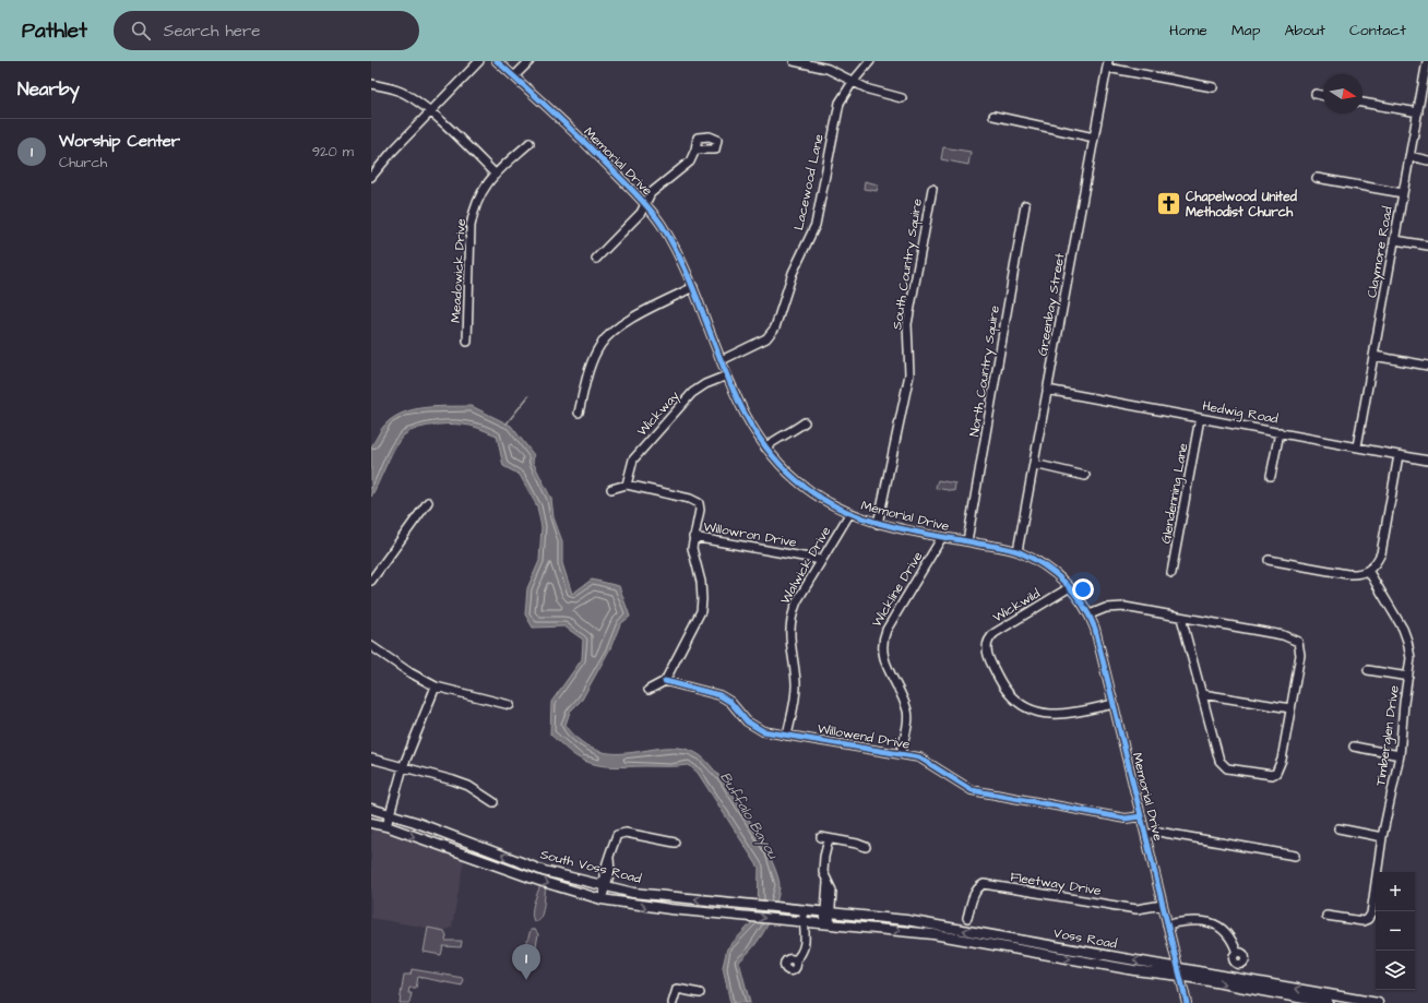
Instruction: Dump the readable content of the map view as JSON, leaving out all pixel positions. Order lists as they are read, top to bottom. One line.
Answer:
{"streets":{"main road":["South Voss Road","Voss Road"],"street":["Memorial Drive","Lacewood Lane","Claymore Road","South Country Squire","Meadowick Drive","Greenbay Street","North Country Squire","Hedwig Road","Wickway","Glendenning Lane","Willowron Drive","Walwick Drive","Wickline Drive","Wickwild","Timberglen Drive","Willowend Drive","Fleetway Drive"]},"crossings":[["Memorial Drive","Lacewood Lane"],["Memorial Drive","South Country Squire"],["Memorial Drive","Greenbay Street"],["Memorial Drive","North Country Squire"],["Memorial Drive","Wickway"],["Memorial Drive","Walwick Drive"],["Memorial Drive","Wickline Drive"],["Memorial Drive","Wickwild"],["Memorial Drive","Willowend Drive"],["Memorial Drive","Fleetway Drive"],["Memorial Drive","Voss Road"],["Claymore Road","Hedwig Road"],["Greenbay Street","Hedwig Road"],["Hedwig Road","Glendenning Lane"],["Wickway","Willowron Drive"],["Willowron Drive","Walwick Drive"],["Walwick Drive","Willowend Drive"],["Wickline Drive","Willowend Drive"],["South Voss Road","Voss Road"]],"water":["Buffalo Bayou"],"places":{"church":["Chapelwood United Methodist Church"]},"north":"right","page":{"header":"Pathlet","search":"Search here","nav":["Home","Map","About","Contact"],"heading":"Nearby","list":[{"mark":"1","name":"Worship Center","note":"Church","value":"920 m"}],"map_buttons":["+","−"],"pins":"1"}}
